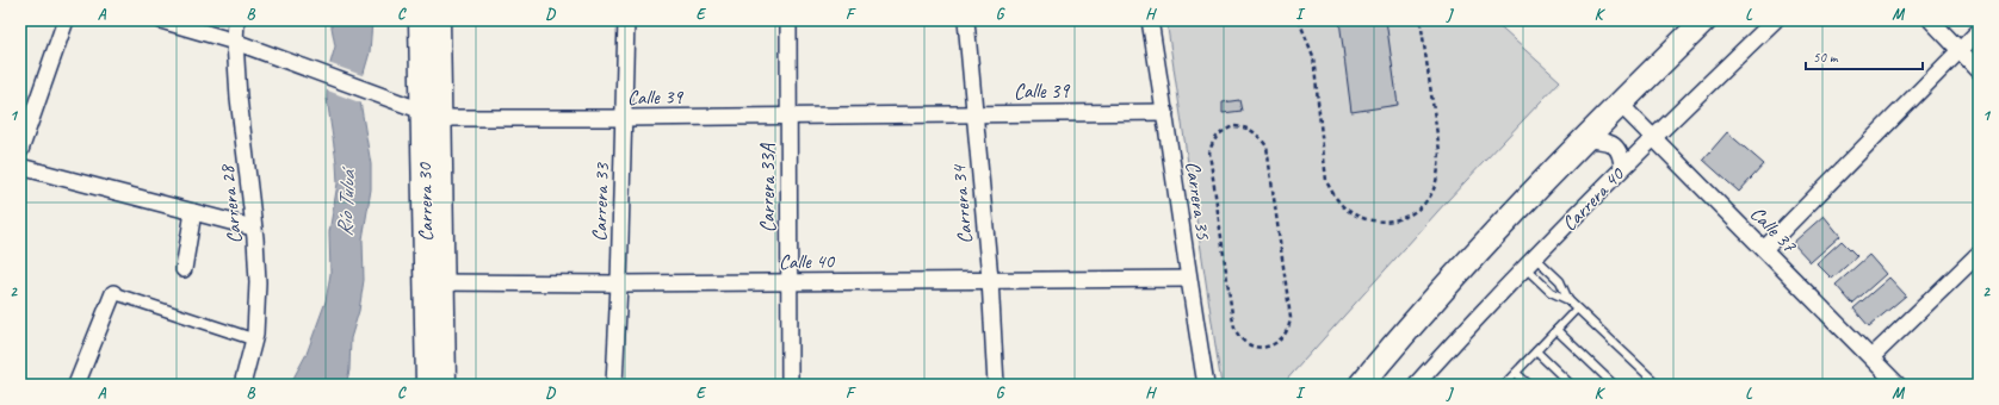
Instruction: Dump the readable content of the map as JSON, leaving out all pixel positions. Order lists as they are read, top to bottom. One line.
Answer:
{"streets":{"main road":["Carrera 30"],"street":["Calle 39","Carrera 33A","Carrera 40","Carrera 35","Carrera 33","Carrera 28","Carrera 34","Calle 37","Calle 40"]},"crossings":[["Calle 39","Carrera 33A"],["Calle 39","Carrera 35"],["Calle 39","Carrera 30"],["Calle 39","Carrera 33"],["Calle 39","Carrera 28"],["Calle 39","Carrera 34"],["Carrera 33A","Calle 40"],["Carrera 40","Calle 37"],["Carrera 35","Calle 40"],["Carrera 30","Calle 40"],["Carrera 33","Calle 40"],["Carrera 34","Calle 40"]],"water":["Río Tuluá"],"scale_bar":"50 m","grid":{"columns":["A","B","C","D","E","F","G","H","I","J","K","L","M"],"rows":["1","2"]}}
